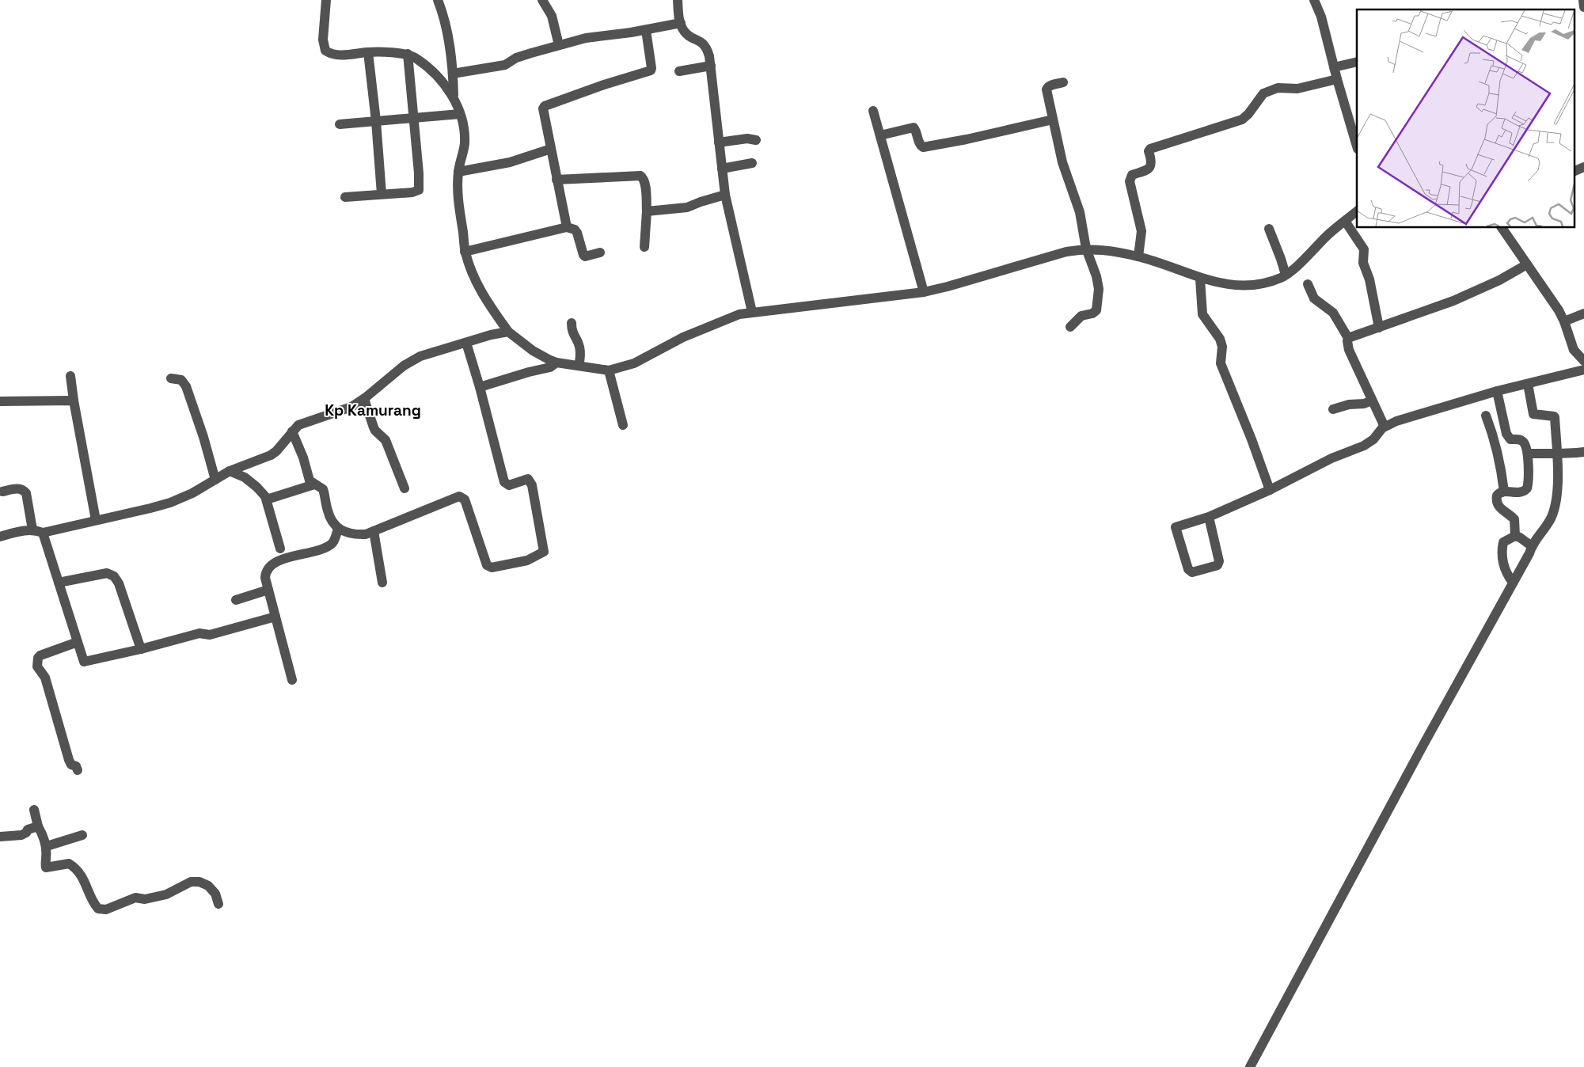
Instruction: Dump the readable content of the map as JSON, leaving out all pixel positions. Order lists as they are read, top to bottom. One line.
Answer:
{"districts":["Kp Kamurang"]}
